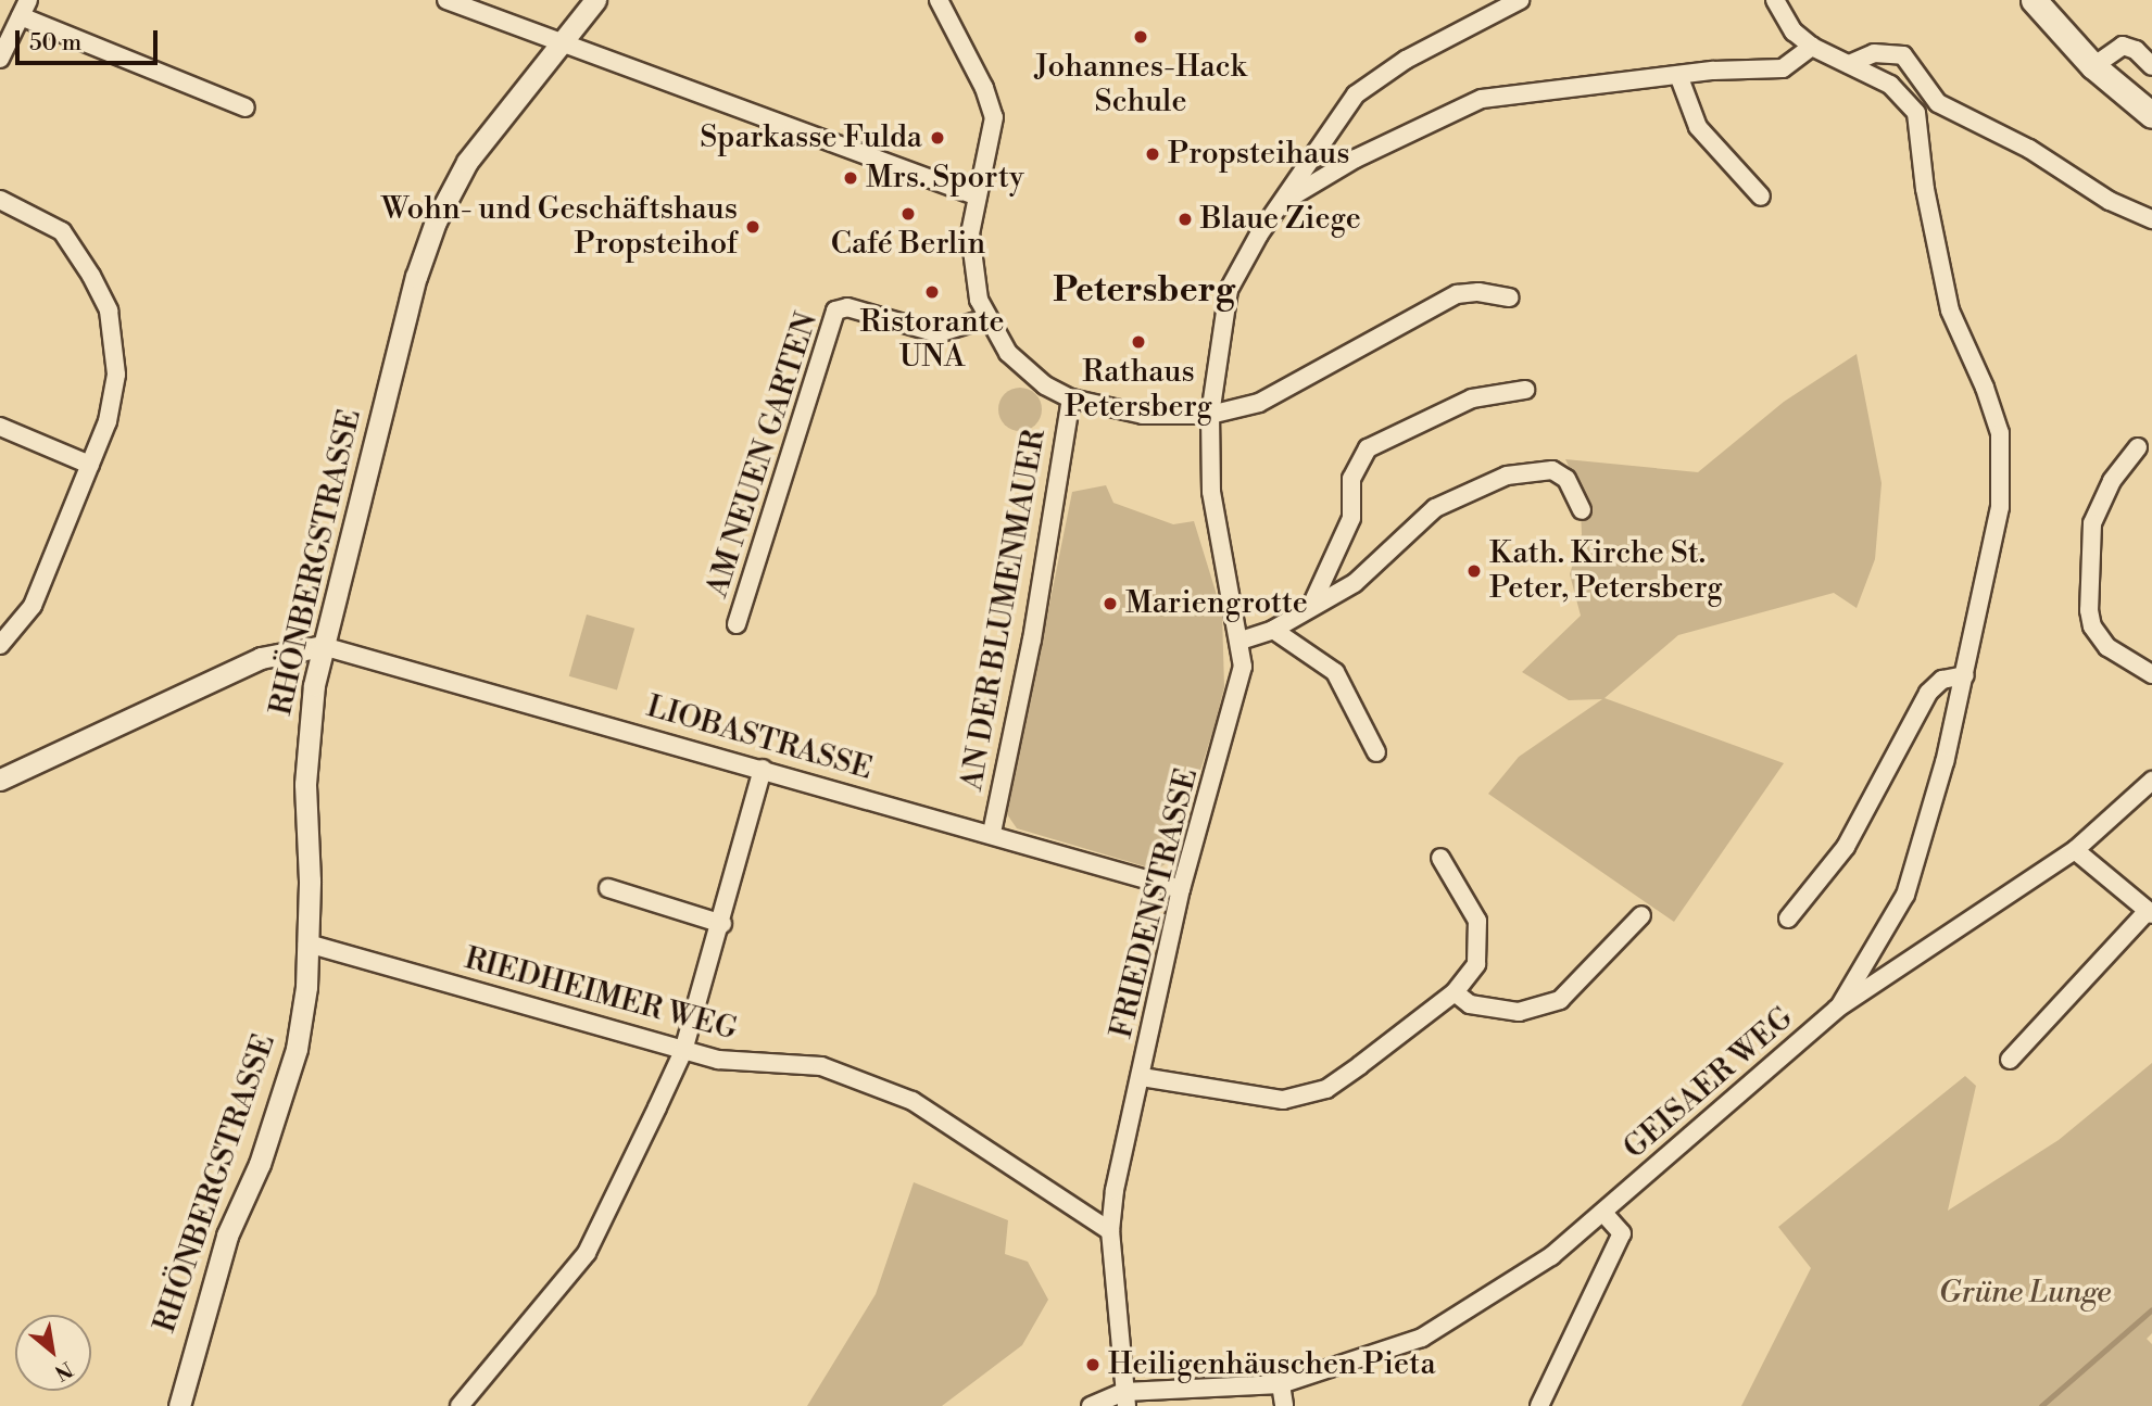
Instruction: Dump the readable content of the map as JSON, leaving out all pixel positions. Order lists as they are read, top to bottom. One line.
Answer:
{"streets":{"street":["AM NEUEN GARTEN","RHÖNBERGSTRASSE","AN DER BLUMENMAUER","LIOBASTRASSE","FRIEDENSTRASSE","RIEDHEIMER WEG","GEISAER WEG"]},"crossings":[["RHÖNBERGSTRASSE","LIOBASTRASSE"],["RHÖNBERGSTRASSE","RIEDHEIMER WEG"],["AN DER BLUMENMAUER","LIOBASTRASSE"],["LIOBASTRASSE","FRIEDENSTRASSE"],["FRIEDENSTRASSE","RIEDHEIMER WEG"],["FRIEDENSTRASSE","GEISAER WEG"]],"districts":["Petersberg"],"parks":["Grüne Lunge"],"places":["Johannes-Hack Schule","Sparkasse Fulda","Propsteihaus","Mrs. Sporty","Café Berlin","Blaue Ziege","Wohn- und Geschäftshaus Propsteihof","Ristorante UNA","Rathaus Petersberg","Kath. Kirche St. Peter, Petersberg","Mariengrotte","Heiligenhäuschen Pieta"],"scale_bar":"50 m","north":"bottom right"}
